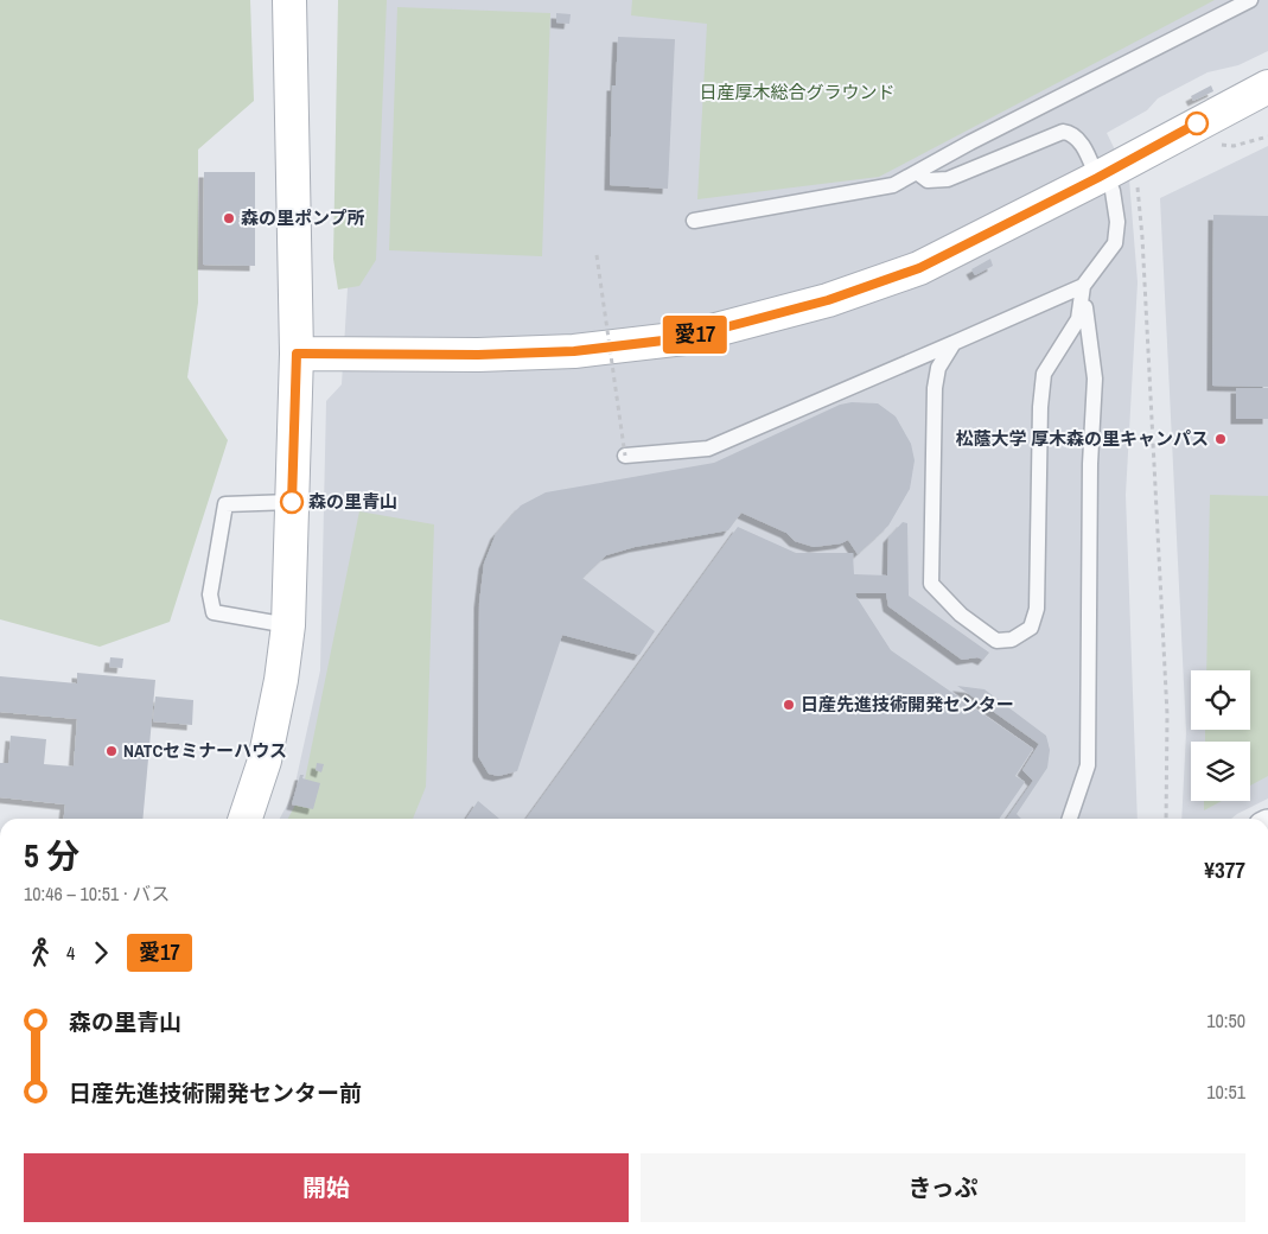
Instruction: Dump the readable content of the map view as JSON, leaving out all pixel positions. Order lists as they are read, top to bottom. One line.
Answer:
{"parks":["日産厚木総合グラウンド"],"places":["森の里ポンプ所","松蔭大学 厚木森の里キャンパス","森の里青山","日産先進技術開発センター","NATCセミナーハウス"],"lines":["bus line 愛17"],"page":{"on_map":"愛17","heading":["5 分","10:46 – 10:51 · バス","¥377"],"legs":["4","愛17"],"list":[{"name":"森の里青山","value":"10:50"},{"name":"日産先進技術開発センター前","value":"10:51"}],"buttons":["開始","きっぷ"]}}
